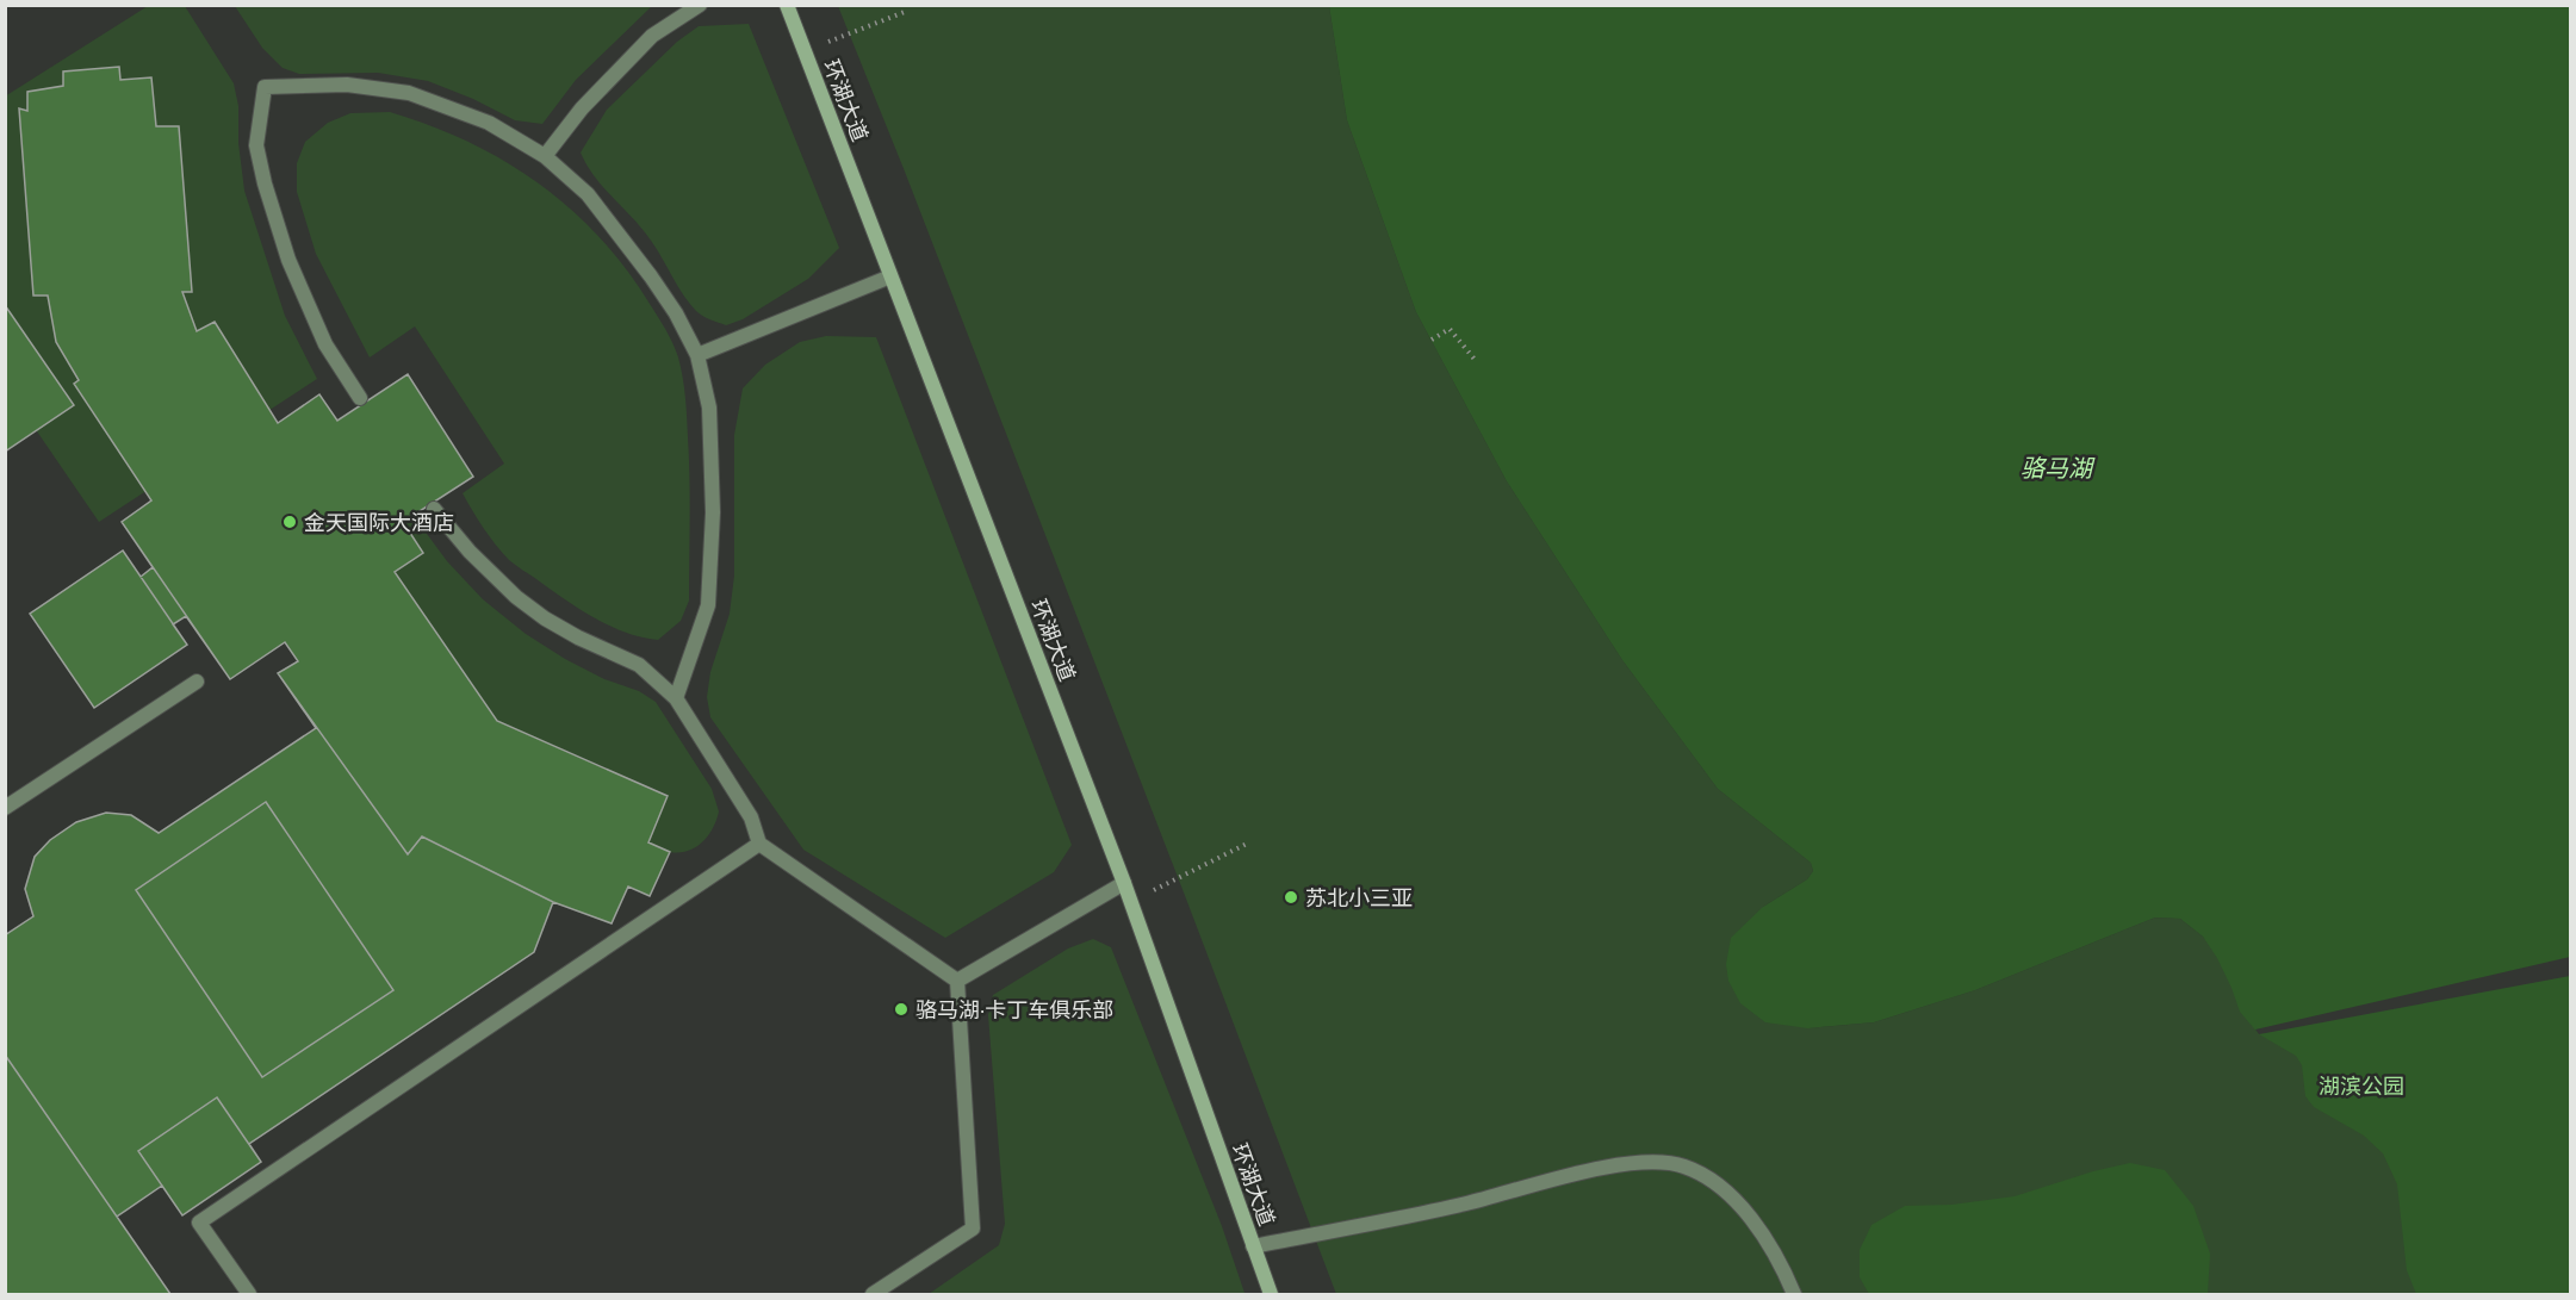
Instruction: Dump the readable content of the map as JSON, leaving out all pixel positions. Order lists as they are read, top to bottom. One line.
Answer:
{"streets":{"street":["环湖大道"]},"water":["骆马湖"],"parks":["湖滨公园"],"places":["金天国际大酒店","苏北小三亚","骆马湖·卡丁车俱乐部"]}
